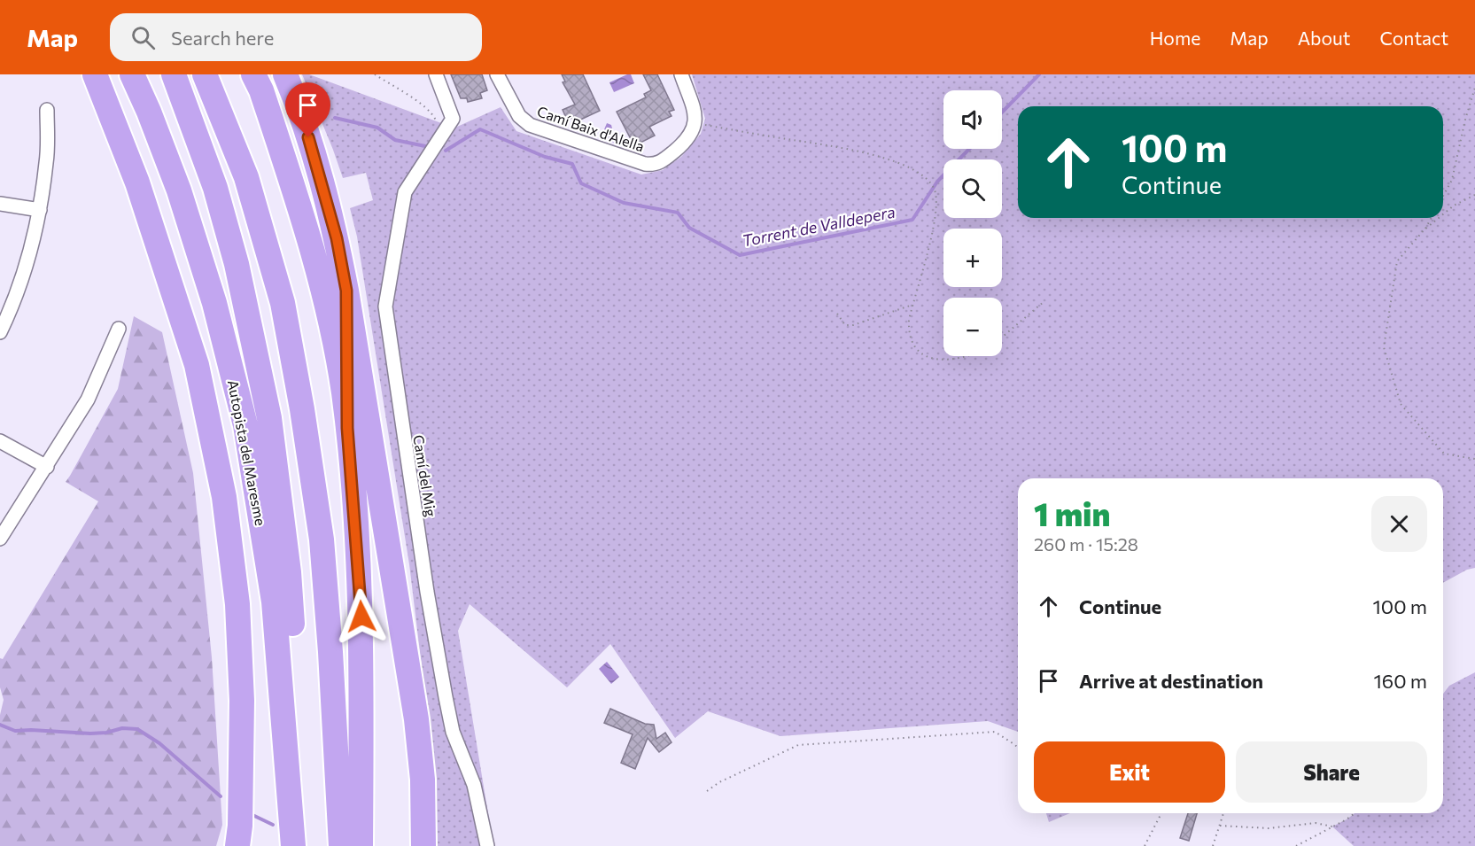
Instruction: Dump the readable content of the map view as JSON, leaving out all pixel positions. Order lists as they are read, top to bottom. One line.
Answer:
{"streets":{"highway":["Autopista del Maresme"],"street":["Camí Baix d'Alella","Camí del Mig"]},"water":["Torrent de Valldepera"],"page":{"header":"Map","search":"Search here","nav":["Home","Map","About","Contact"],"map_buttons":["+","−"],"turn":["100 m","Continue"],"heading":["1 min","260 m · 15:28"],"list":[{"name":"Continue","value":"100 m"},{"name":"Arrive at destination","value":"160 m"}],"buttons":["Exit","Share"]}}
